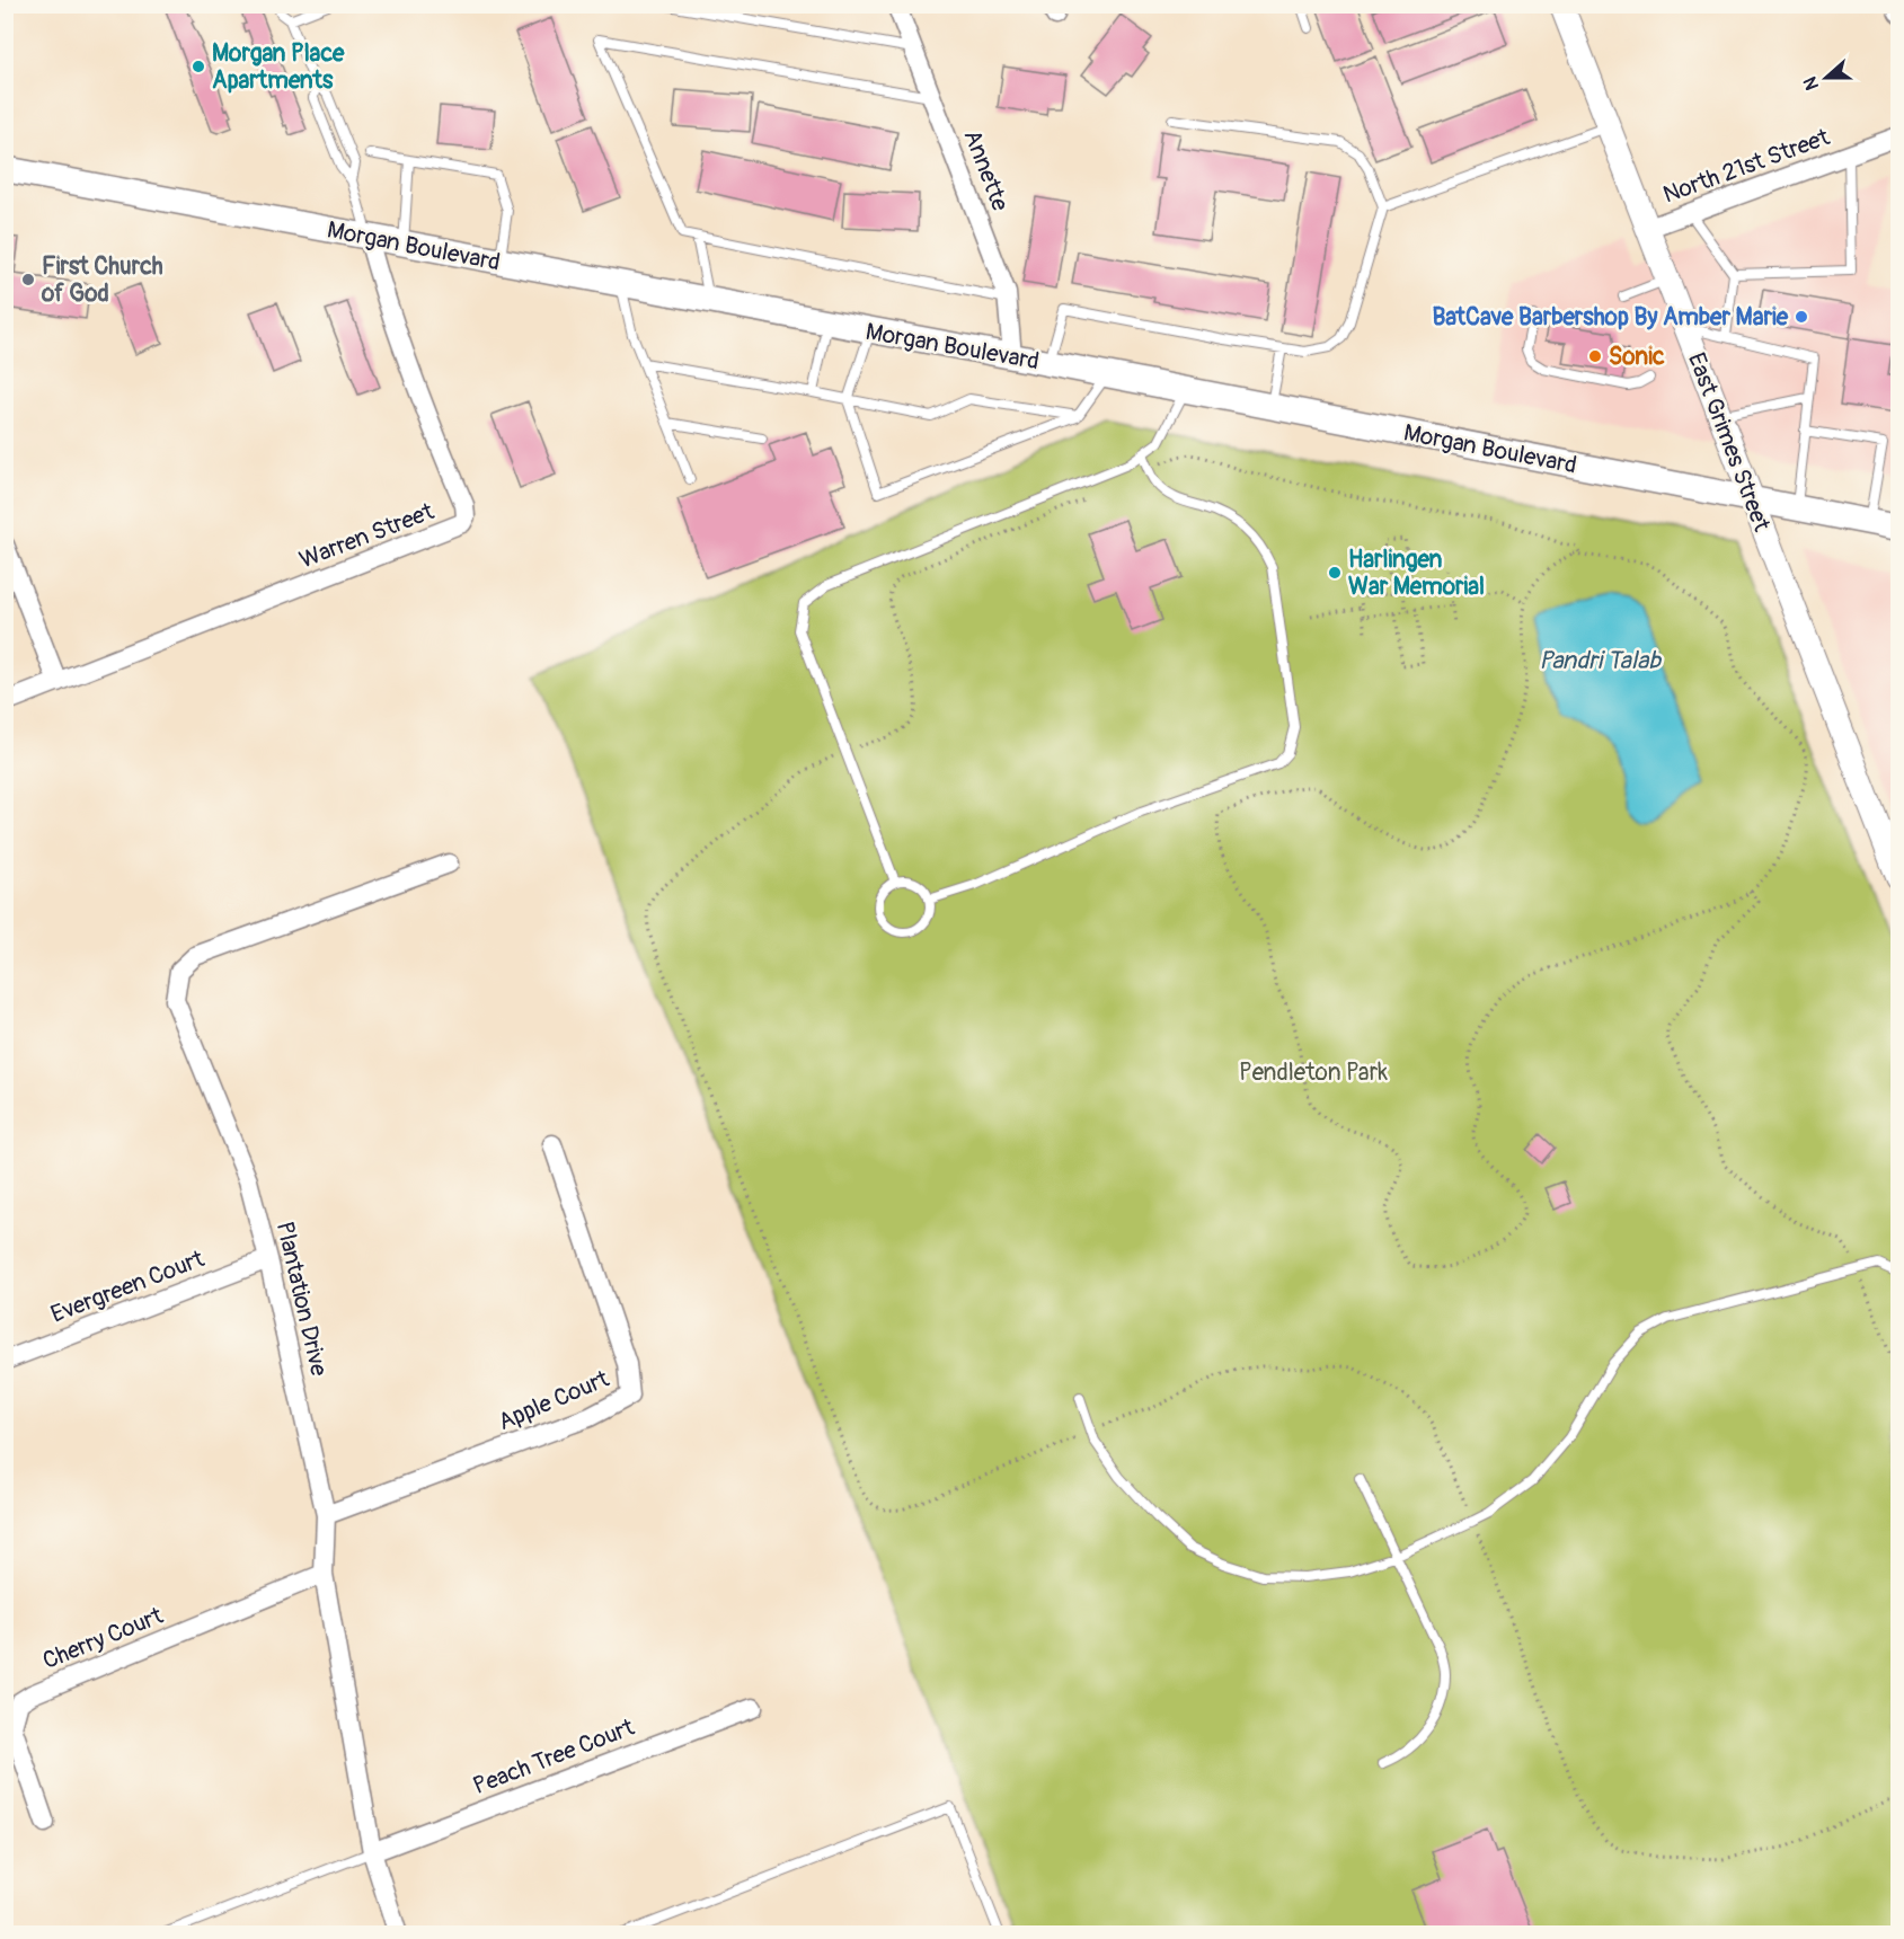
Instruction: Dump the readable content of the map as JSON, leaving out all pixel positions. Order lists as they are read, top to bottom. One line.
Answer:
{"streets":{"main road":["Morgan Boulevard"],"street":["North 21st Street","Annette","East Grimes Street","Warren Street","Evergreen Court","Plantation Drive","Apple Court","Cherry Court","Peach Tree Court"]},"crossings":[["North 21st Street","East Grimes Street"],["Annette","Morgan Boulevard"],["Morgan Boulevard","East Grimes Street"],["Morgan Boulevard","Warren Street"],["Evergreen Court","Plantation Drive"],["Plantation Drive","Apple Court"],["Plantation Drive","Cherry Court"],["Plantation Drive","Peach Tree Court"]],"water":["Pandri Talab"],"parks":["Pendleton Park"],"places":["Morgan Place Apartments","First Church of God","BatCave Barbershop By Amber Marie","Sonic","Harlingen War Memorial"],"north":"left"}
